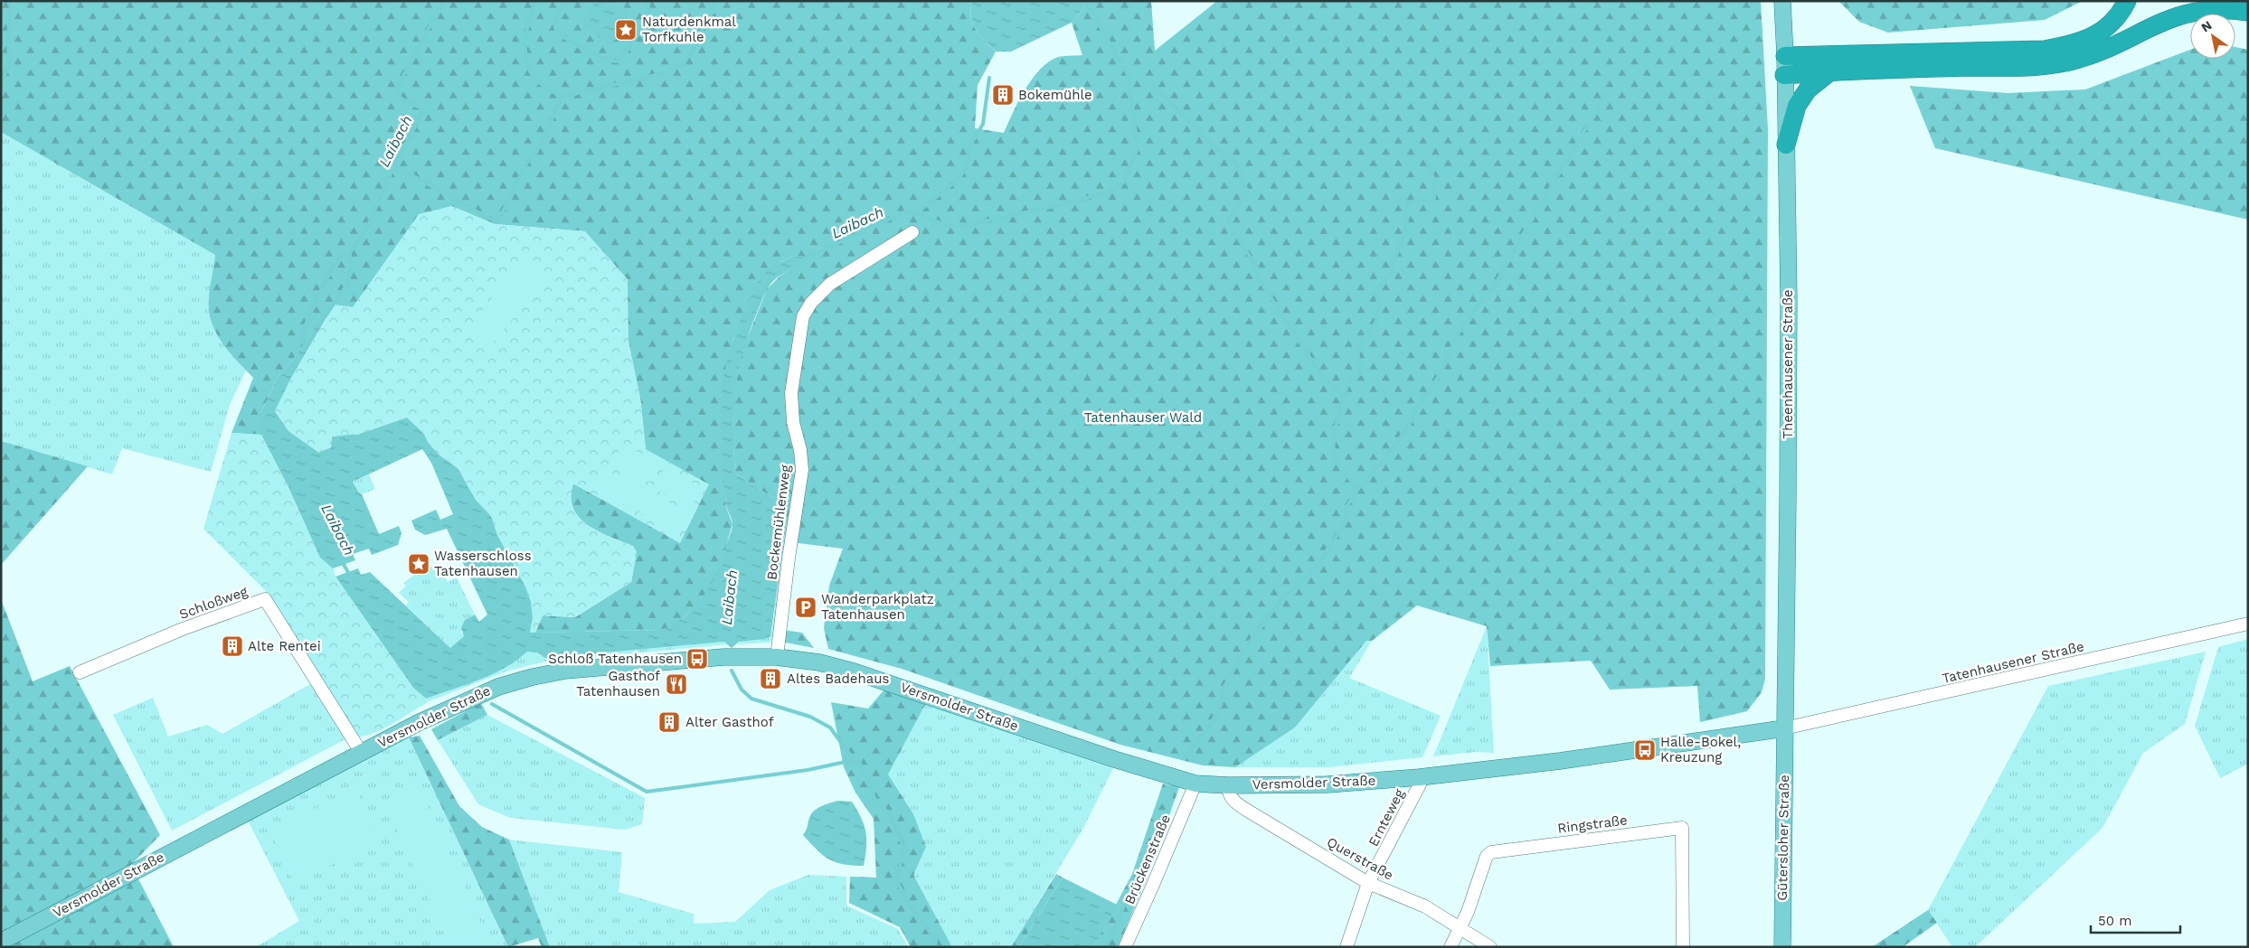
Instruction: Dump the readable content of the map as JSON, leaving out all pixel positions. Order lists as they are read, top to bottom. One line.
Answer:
{"streets":{"main road":["Theenhausener Straße","Versmolder Straße","Gütersloher Straße"],"street":["Bockemühlenweg","Schloßweg","Tatenhausener Straße","Ernteweg","Ringstraße","Querstraße","Brückenstraße"]},"crossings":[["Theenhausener Straße","Tatenhausener Straße"],["Theenhausener Straße","Versmolder Straße"],["Theenhausener Straße","Gütersloher Straße"],["Bockemühlenweg","Versmolder Straße"],["Schloßweg","Versmolder Straße"],["Tatenhausener Straße","Versmolder Straße"],["Tatenhausener Straße","Gütersloher Straße"],["Versmolder Straße","Ernteweg"],["Versmolder Straße","Gütersloher Straße"],["Versmolder Straße","Querstraße"],["Versmolder Straße","Brückenstraße"],["Ernteweg","Querstraße"],["Ringstraße","Querstraße"]],"water":["Laibach"],"parks":["Tatenhauser Wald"],"places":{"place":["Naturdenkmal Torfkuhle","Wasserschloss Tatenhausen"],"building":["Bokemühle","Alte Rentei","Altes Badehaus","Alter Gasthof"],"parking":["Wanderparkplatz Tatenhausen"],"bus stop":["Schloß Tatenhausen","Halle-Bokel, Kreuzung"],"restaurant":["Gasthof Tatenhausen"]},"scale_bar":"50 m","north":"top left"}
